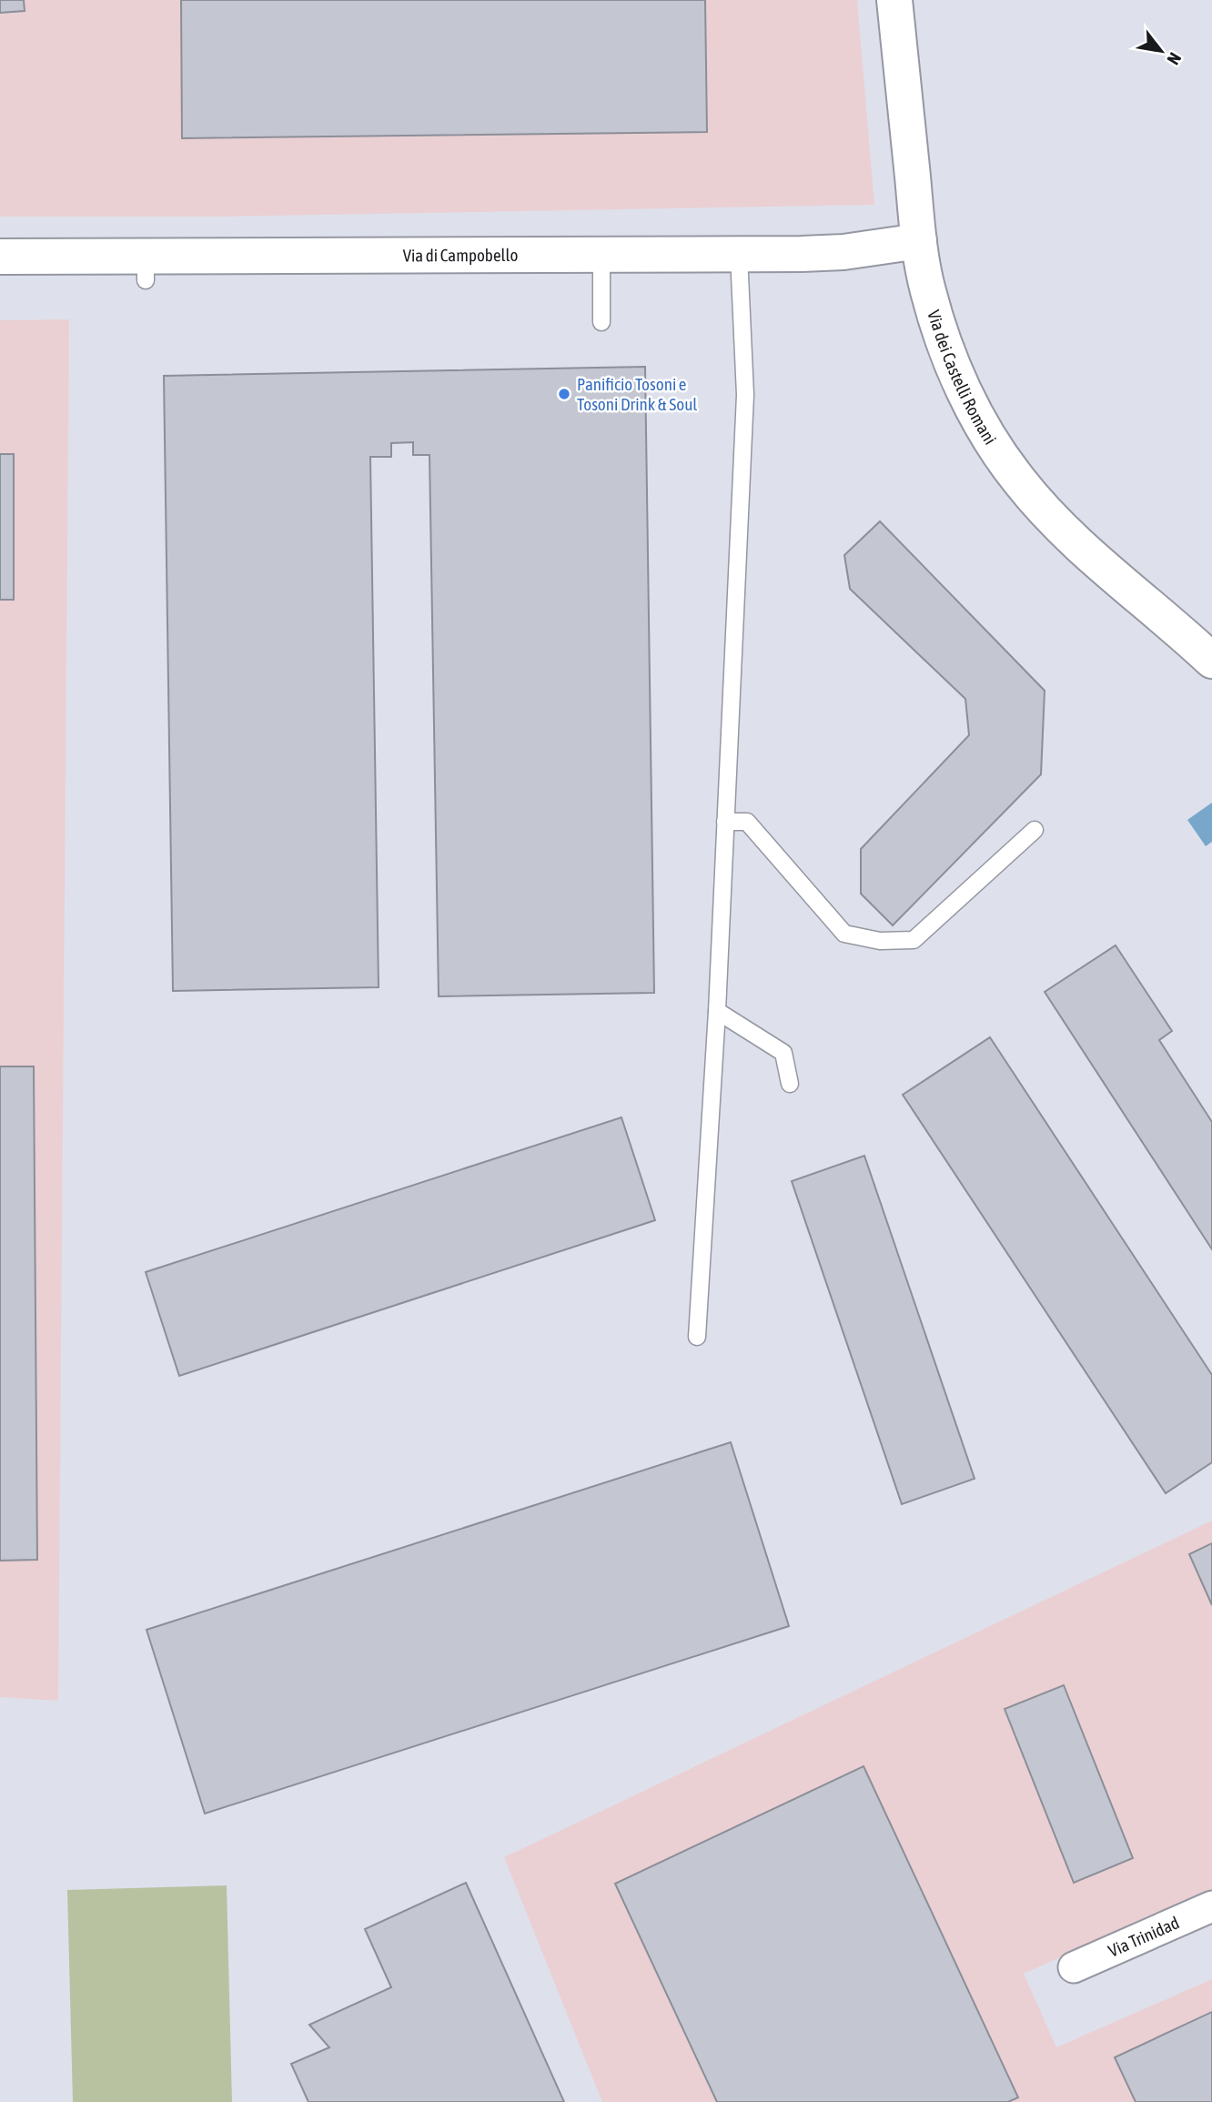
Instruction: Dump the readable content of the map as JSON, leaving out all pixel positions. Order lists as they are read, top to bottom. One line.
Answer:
{"streets":{"street":["Via di Campobello","Via dei Castelli Romani","Via Trinidad"]},"crossings":[["Via di Campobello","Via dei Castelli Romani"]],"places":["Panificio Tosoni e Tosoni Drink & Soul"],"north":"bottom right"}
